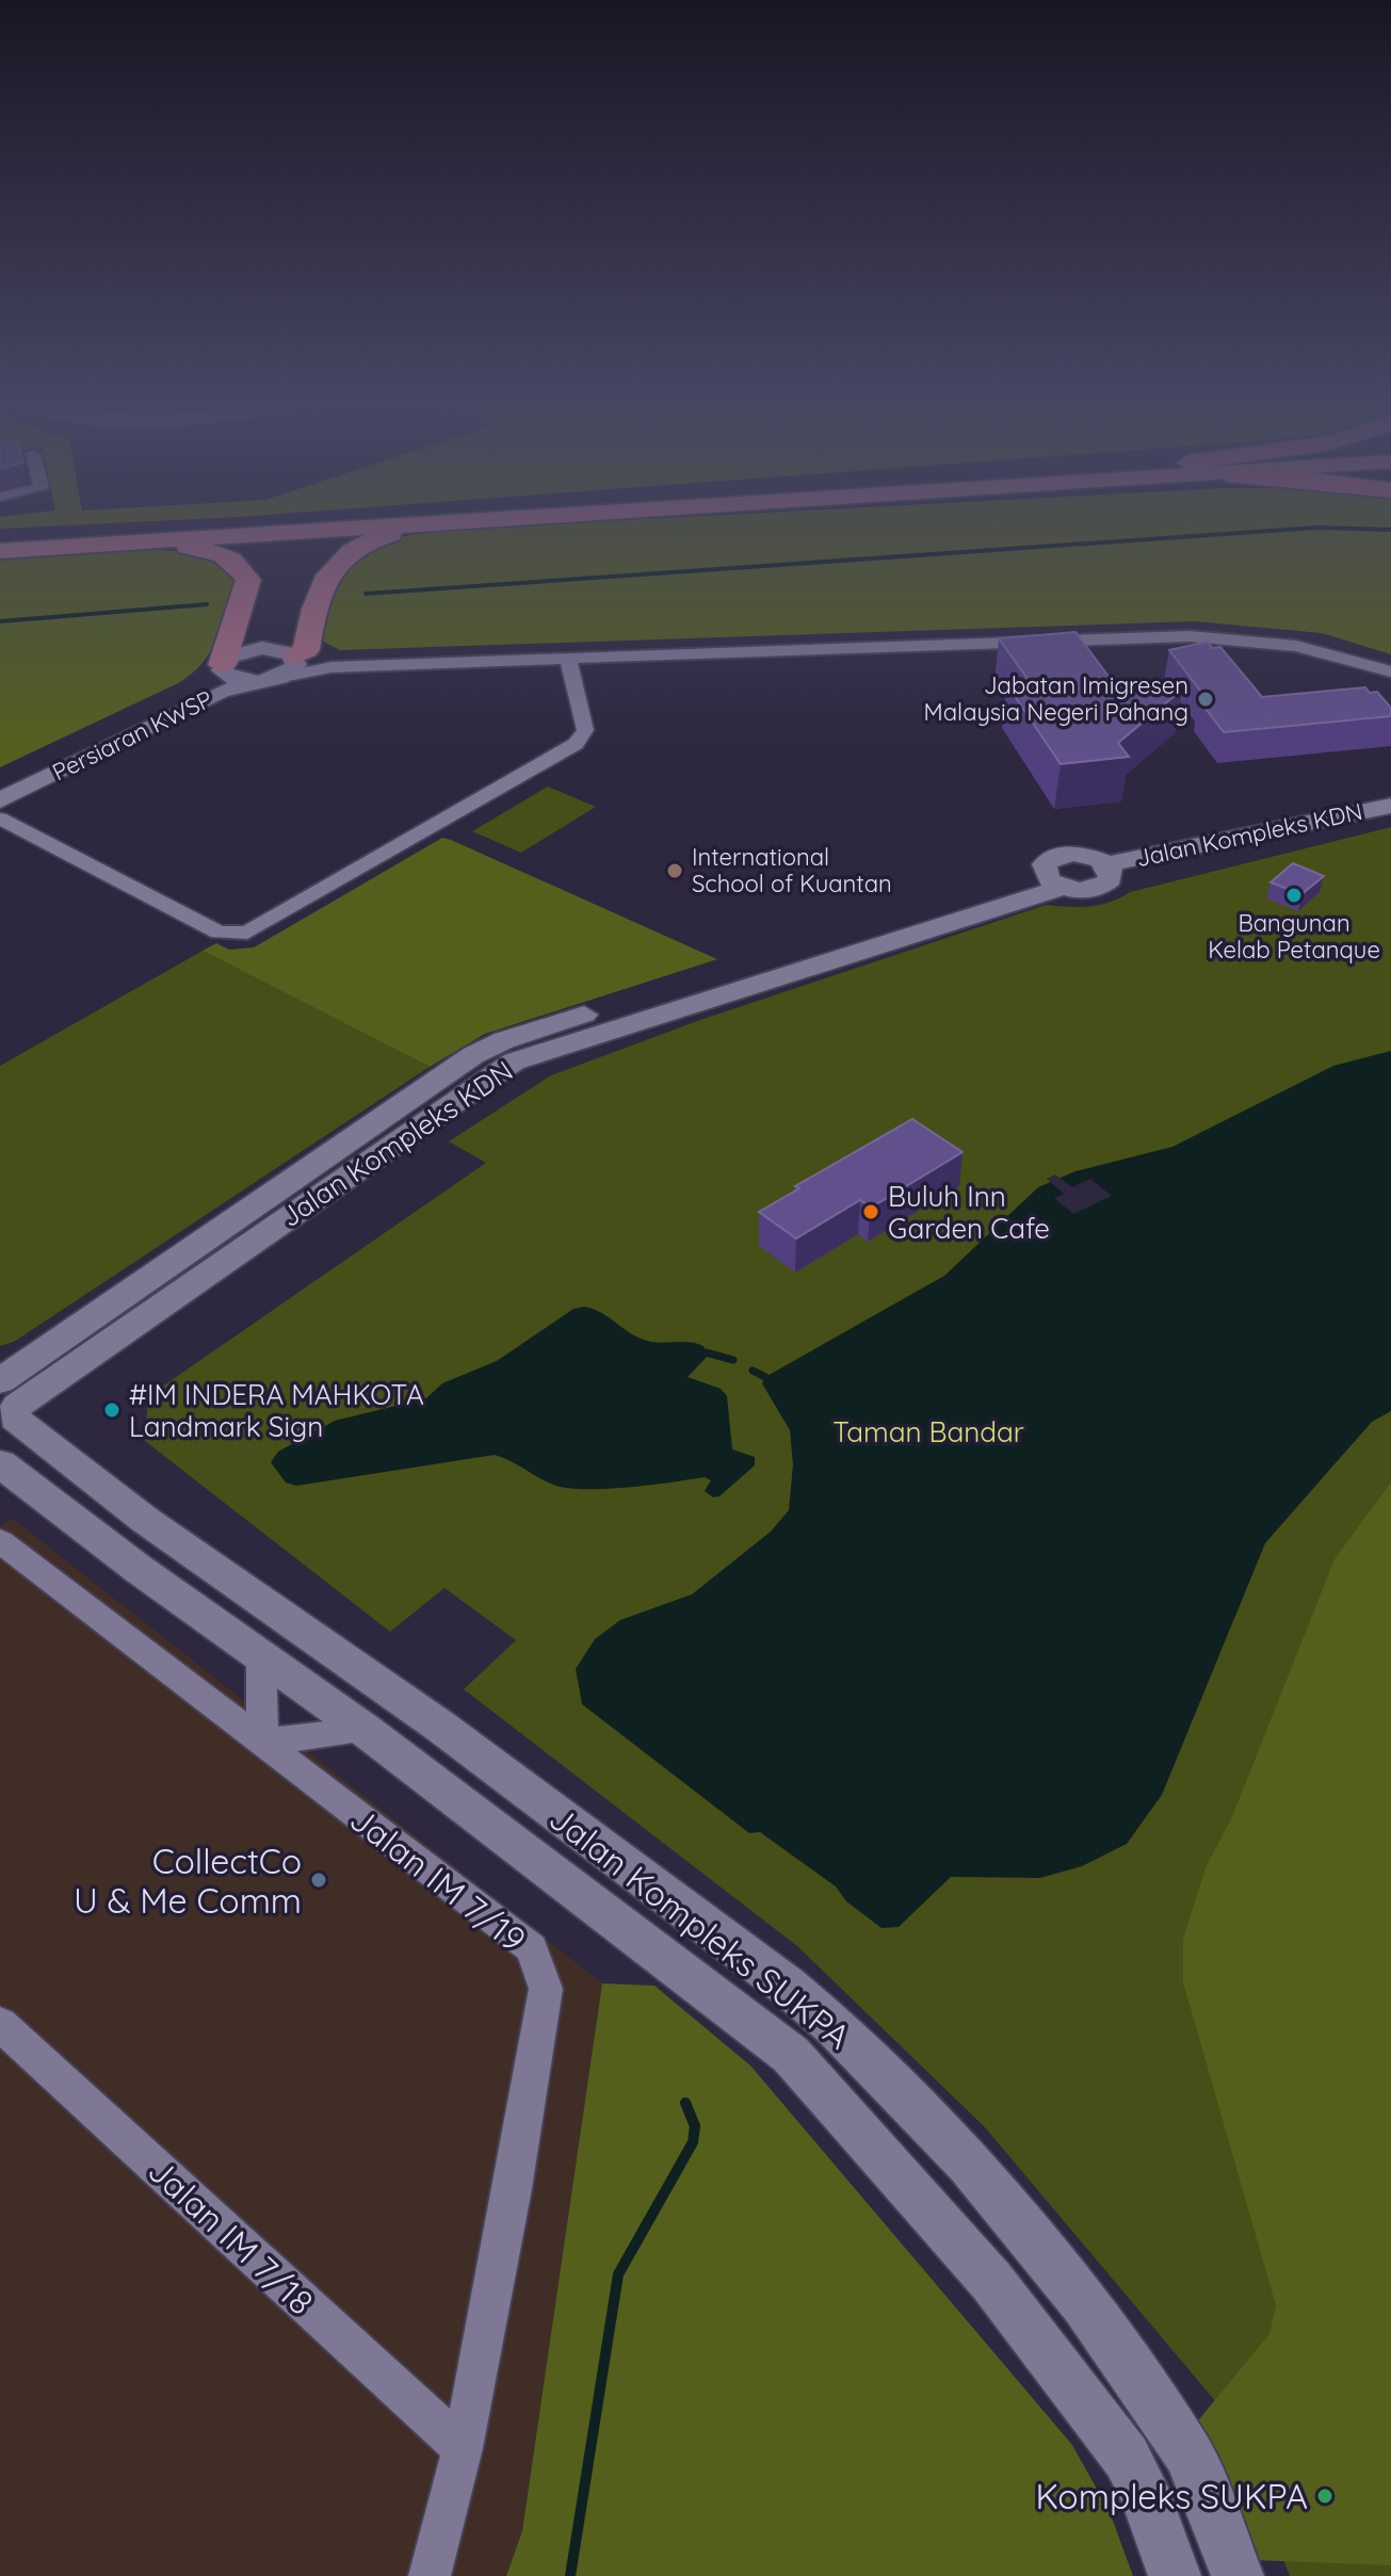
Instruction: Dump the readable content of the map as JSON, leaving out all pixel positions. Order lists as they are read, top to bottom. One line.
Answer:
{"streets":{"street":["Persiaran KWSP","Jalan Kompleks KDN","Jalan IM 7/19","Jalan Kompleks SUKPA","Jalan IM 7/18"]},"crossings":[["Jalan Kompleks KDN","Jalan Kompleks SUKPA"],["Jalan IM 7/19","Jalan IM 7/18"]],"parks":["Taman Bandar"],"places":["Jabatan Imigresen Malaysia Negeri Pahang","International School of Kuantan","Bangunan Kelab Petanque","Buluh Inn Garden Cafe","#IM INDERA MAHKOTA Landmark Sign","CollectCo U & Me Comm","Kompleks SUKPA"]}
